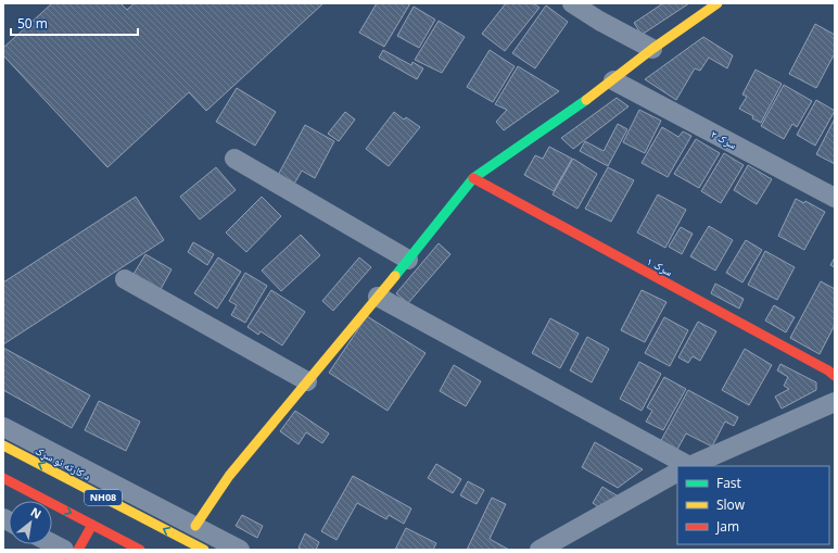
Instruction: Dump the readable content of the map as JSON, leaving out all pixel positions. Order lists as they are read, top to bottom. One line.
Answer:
{"streets":{"main road":["سرک ۱","د کارته نو سړک","NH08"],"street":["سرک ۲"]},"legend":["Fast","Slow","Jam"],"scale_bar":"50 m","north":"top right"}
